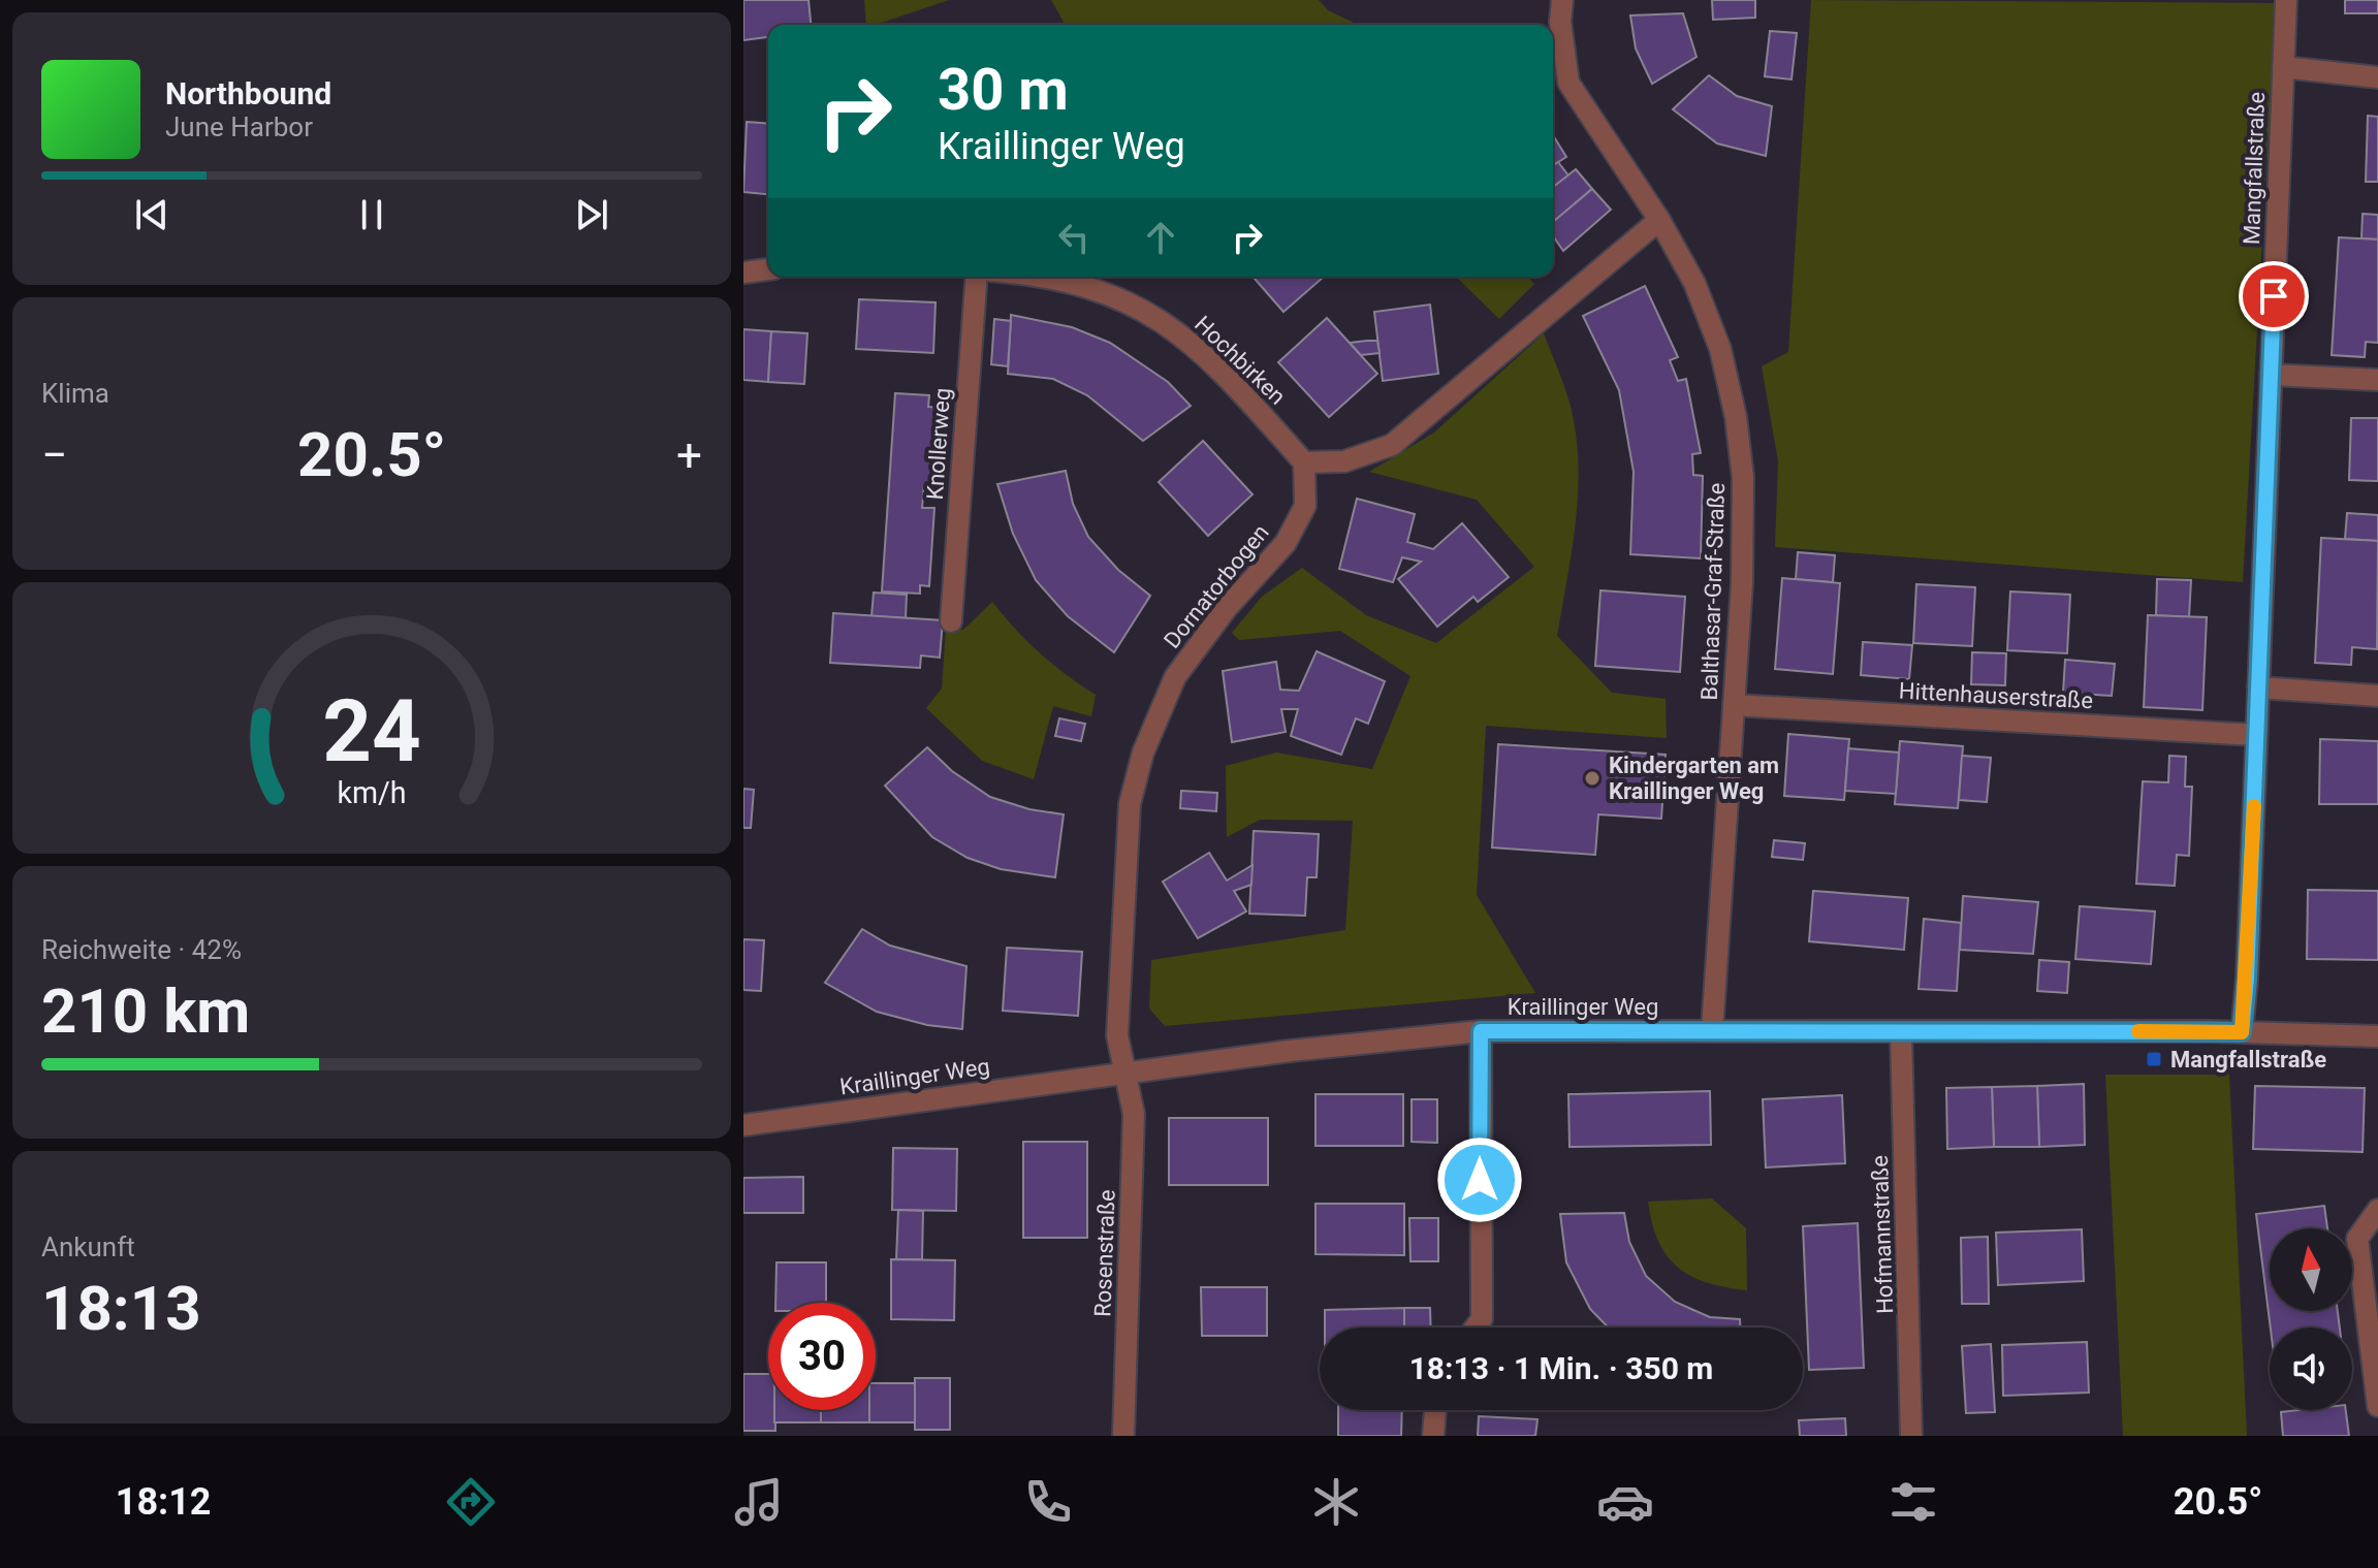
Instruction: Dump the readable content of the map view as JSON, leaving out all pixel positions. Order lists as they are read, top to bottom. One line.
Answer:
{"streets":{"street":["Mangfallstraße","Hochbirken","Knollerweg","Dornatorbogen","Balthasar-Graf-Straße","Hittenhauserstraße","Kraillinger Weg","Hofmannstraße","Rosenstraße"]},"crossings":[["Mangfallstraße","Hittenhauserstraße"],["Mangfallstraße","Kraillinger Weg"],["Hochbirken","Dornatorbogen"],["Dornatorbogen","Kraillinger Weg"],["Dornatorbogen","Rosenstraße"],["Balthasar-Graf-Straße","Hittenhauserstraße"],["Balthasar-Graf-Straße","Kraillinger Weg"],["Kraillinger Weg","Hofmannstraße"],["Kraillinger Weg","Rosenstraße"]],"places":{"other":["Kindergarten am Kraillinger Weg"],"transit":["Mangfallstraße"]},"north":"top","page":{"turn":["30 m","Kraillinger Weg"],"song":["Northbound","June Harbor"],"tile":["Klima",["Reichweite · 42%","210 km"],["Ankunft","18:13"]],"heat":["−","20.5°","+"],"limit":"30","trip":"18:13 · 1 Min. · 350 m","tabs":["18:12","20.5°"],"gauge":["24","km/h"]}}
